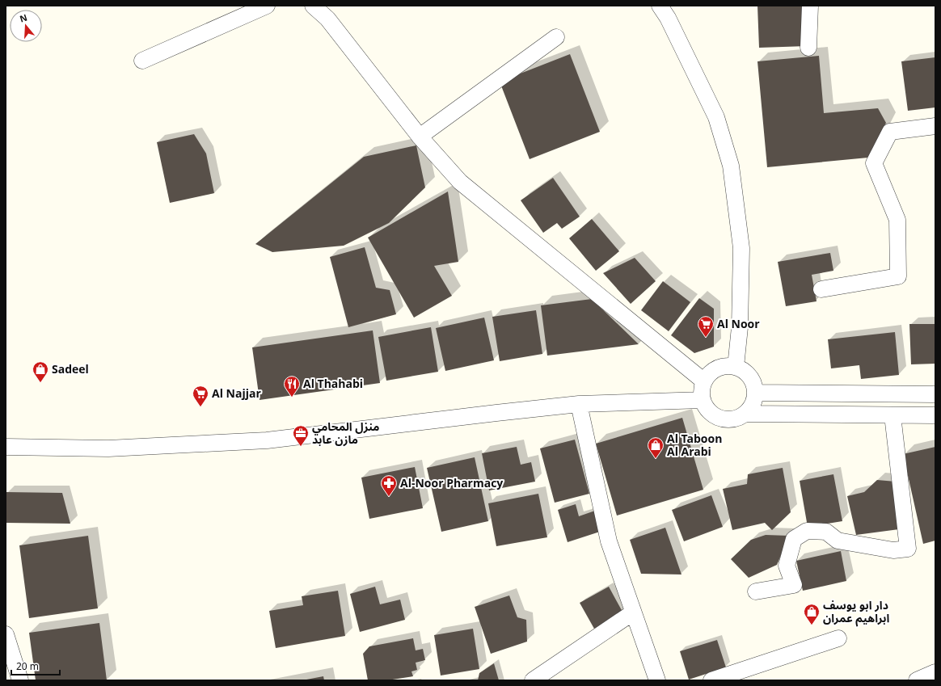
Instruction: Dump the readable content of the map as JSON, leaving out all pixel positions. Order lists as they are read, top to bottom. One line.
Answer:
{"places":{"supermarket":["Al Noor","Al Najjar"],"shop":["Sadeel","Al Taboon Al Arabi","دار ابو يوسف ابراهيم عمران"],"restaurant":["Al Thahabi"],"office":["منزل المحامي مازن عابد"],"pharmacy":["Al-Noor Pharmacy"]},"scale_bar":"20 m","north":"top"}
